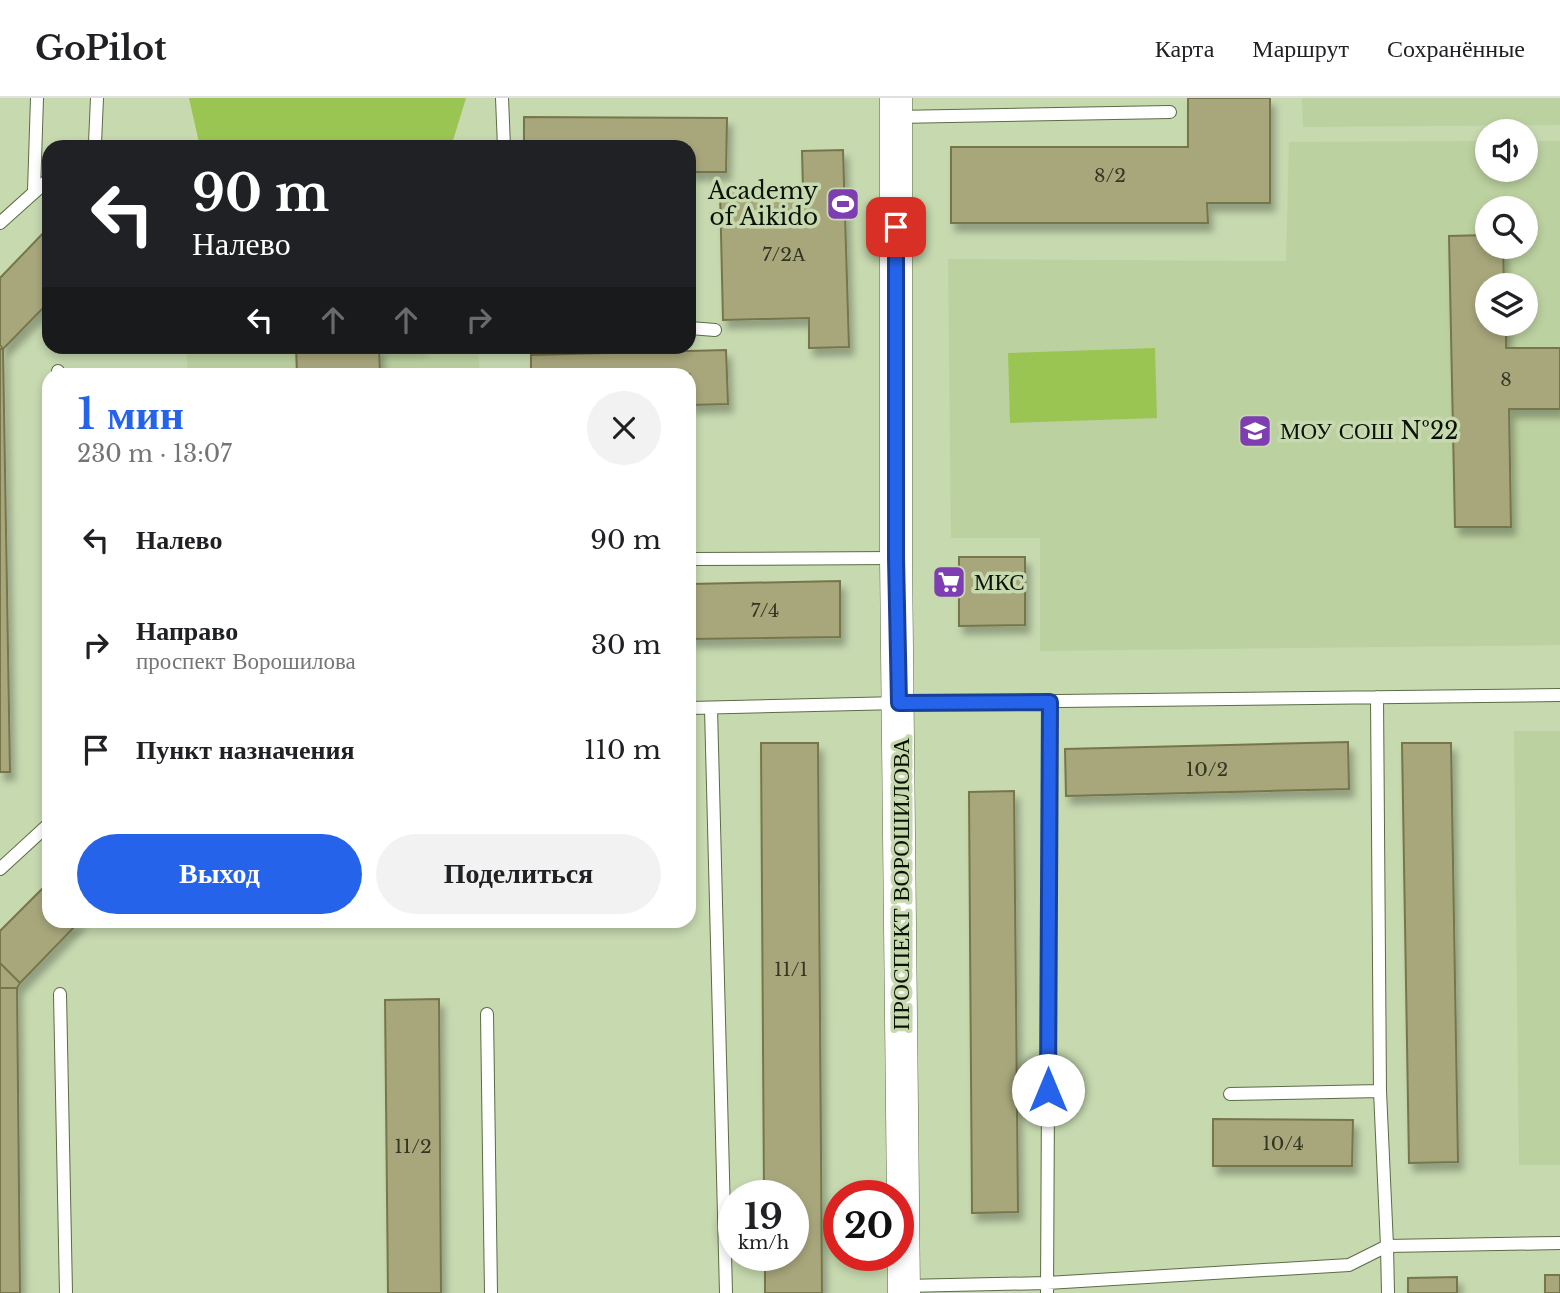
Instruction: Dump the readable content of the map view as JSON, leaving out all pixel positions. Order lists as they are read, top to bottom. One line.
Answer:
{"streets":{"street":["ПРОСПЕКТ ВОРОШИЛОВА"]},"places":{"sports":["Academy of Aikido"],"school or university":["МОУ СОШ №22"],"supermarket":["МКС"]},"house_numbers":["8/2","7/2А","8","7/4","10/2","11/1","10/4","11/2"],"page":{"header":"GoPilot","nav":["Карта","Маршрут","Сохранённые"],"turn":["90 m","Налево"],"heading":["1 мин","230 m · 13:07"],"list":[{"name":"Налево","value":"90 m"},{"name":"Направо","note":"проспект Ворошилова","value":"30 m"},{"name":"Пункт назначения","value":"110 m"}],"buttons":["Выход","Поделиться"],"speed":"19 km/h","limit":"20"}}
